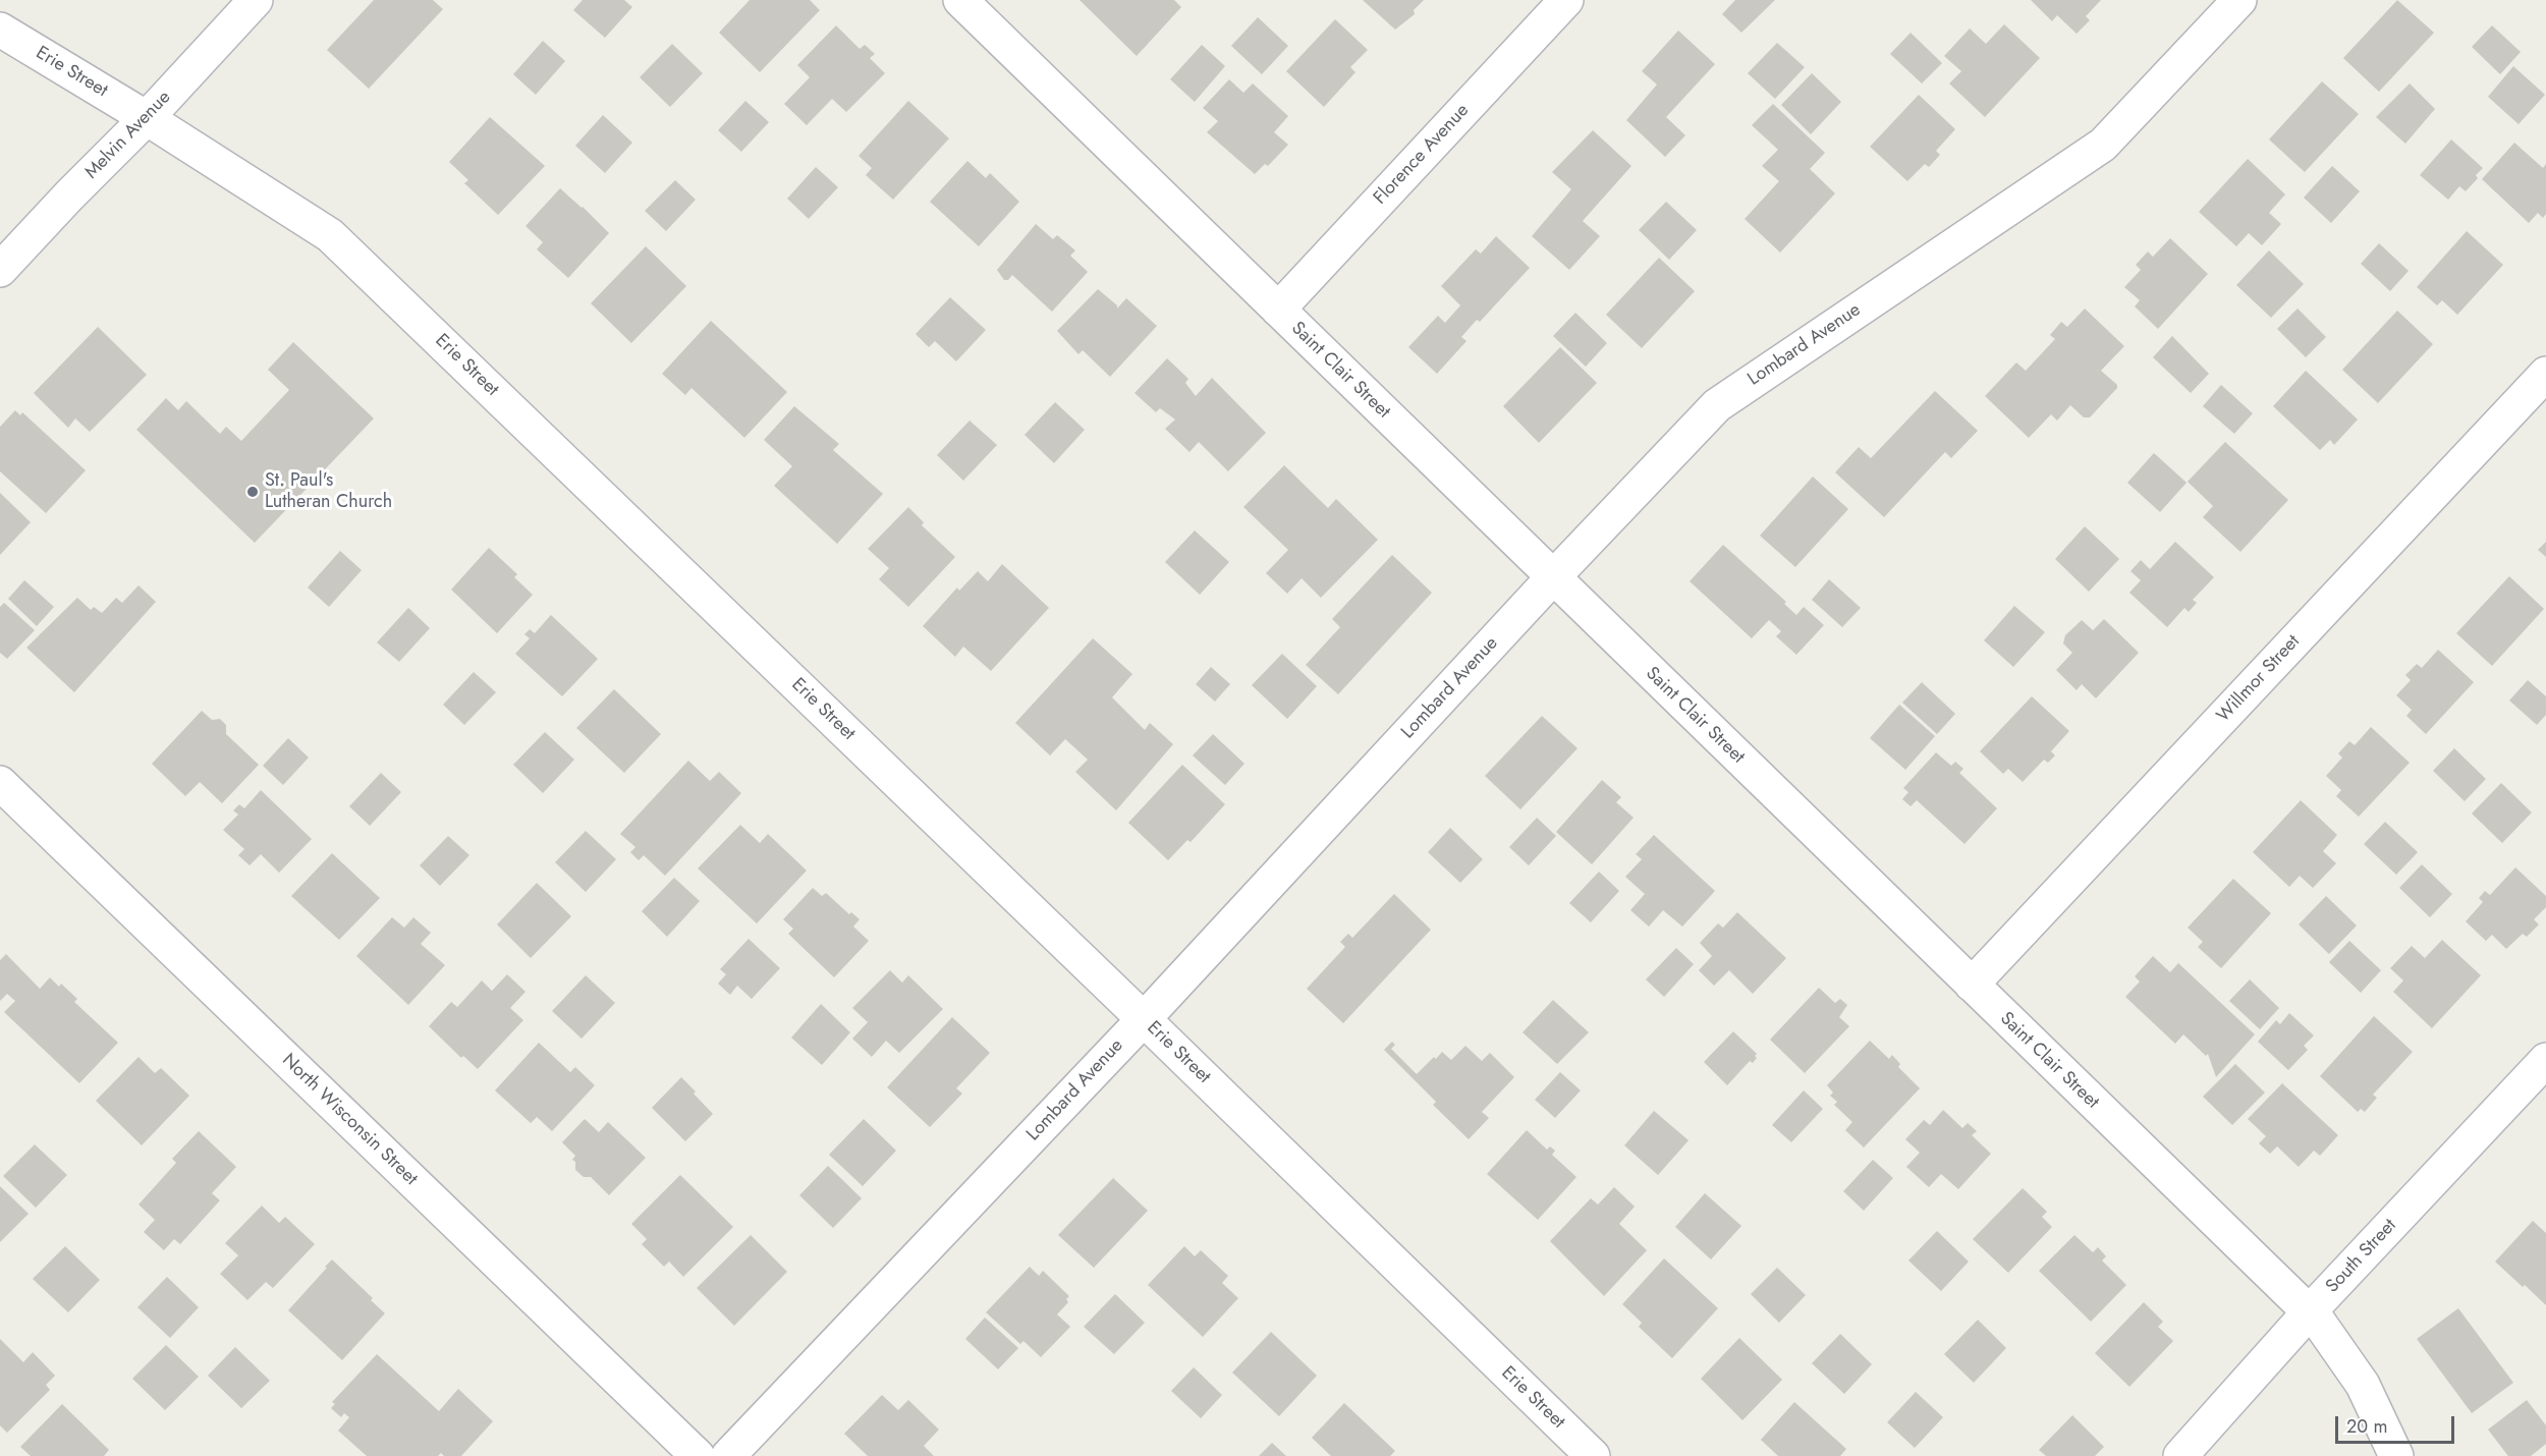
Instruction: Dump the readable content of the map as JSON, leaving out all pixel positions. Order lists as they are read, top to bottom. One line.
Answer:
{"streets":{"street":["Erie Street","Melvin Avenue","Florence Avenue","Lombard Avenue","Saint Clair Street","Willmor Street","North Wisconsin Street","South Street"]},"crossings":[["Erie Street","Melvin Avenue"],["Erie Street","Lombard Avenue"],["Florence Avenue","Saint Clair Street"],["Lombard Avenue","Saint Clair Street"],["Saint Clair Street","Willmor Street"],["Saint Clair Street","South Street"]],"places":["St. Paul's Lutheran Church"],"scale_bar":"20 m"}
